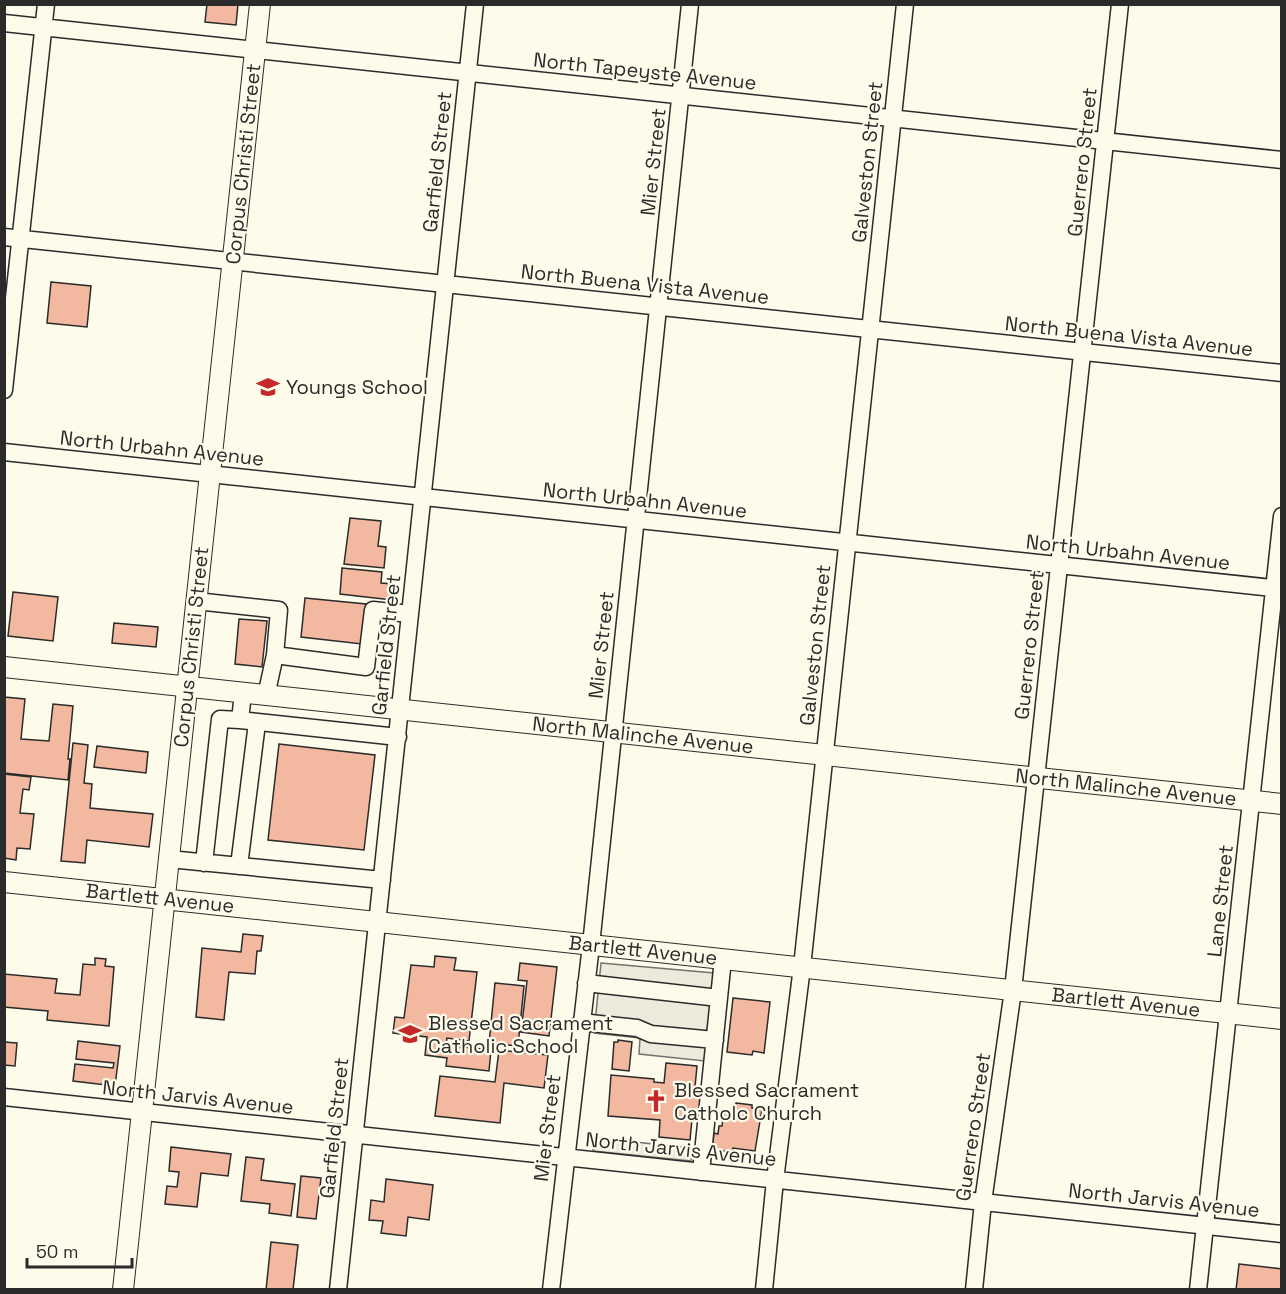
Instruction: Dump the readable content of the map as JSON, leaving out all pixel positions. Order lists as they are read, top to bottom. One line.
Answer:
{"streets":{"main road":["Corpus Christi Street","North Malinche Avenue","Bartlett Avenue"],"street":["North Tapeyste Avenue","Garfield Street","Mier Street","Galveston Street","Guerrero Street","North Buena Vista Avenue","North Urbahn Avenue","Lane Street","North Jarvis Avenue"]},"crossings":[["North Tapeyste Avenue","Garfield Street"],["North Tapeyste Avenue","Mier Street"],["North Tapeyste Avenue","Galveston Street"],["North Tapeyste Avenue","Guerrero Street"],["North Tapeyste Avenue","Corpus Christi Street"],["Garfield Street","North Buena Vista Avenue"],["Garfield Street","North Urbahn Avenue"],["Garfield Street","North Malinche Avenue"],["Garfield Street","Bartlett Avenue"],["Garfield Street","North Jarvis Avenue"],["Mier Street","North Buena Vista Avenue"],["Mier Street","North Urbahn Avenue"],["Mier Street","North Malinche Avenue"],["Mier Street","Bartlett Avenue"],["Mier Street","North Jarvis Avenue"],["Galveston Street","North Buena Vista Avenue"],["Galveston Street","North Urbahn Avenue"],["Galveston Street","North Malinche Avenue"],["Galveston Street","Bartlett Avenue"],["Galveston Street","North Jarvis Avenue"],["Guerrero Street","North Buena Vista Avenue"],["Guerrero Street","North Urbahn Avenue"],["Guerrero Street","North Malinche Avenue"],["Guerrero Street","Bartlett Avenue"],["Guerrero Street","North Jarvis Avenue"],["Corpus Christi Street","North Buena Vista Avenue"],["Corpus Christi Street","North Urbahn Avenue"],["Corpus Christi Street","North Malinche Avenue"],["Corpus Christi Street","Bartlett Avenue"],["Corpus Christi Street","North Jarvis Avenue"],["North Urbahn Avenue","Lane Street"],["North Malinche Avenue","Lane Street"],["Bartlett Avenue","Lane Street"],["Lane Street","North Jarvis Avenue"]],"places":{"school or university":["Youngs School","Blessed Sacrament Catholic School"],"church":["Blessed Sacrament Catholc Church"]},"scale_bar":"50 m"}
